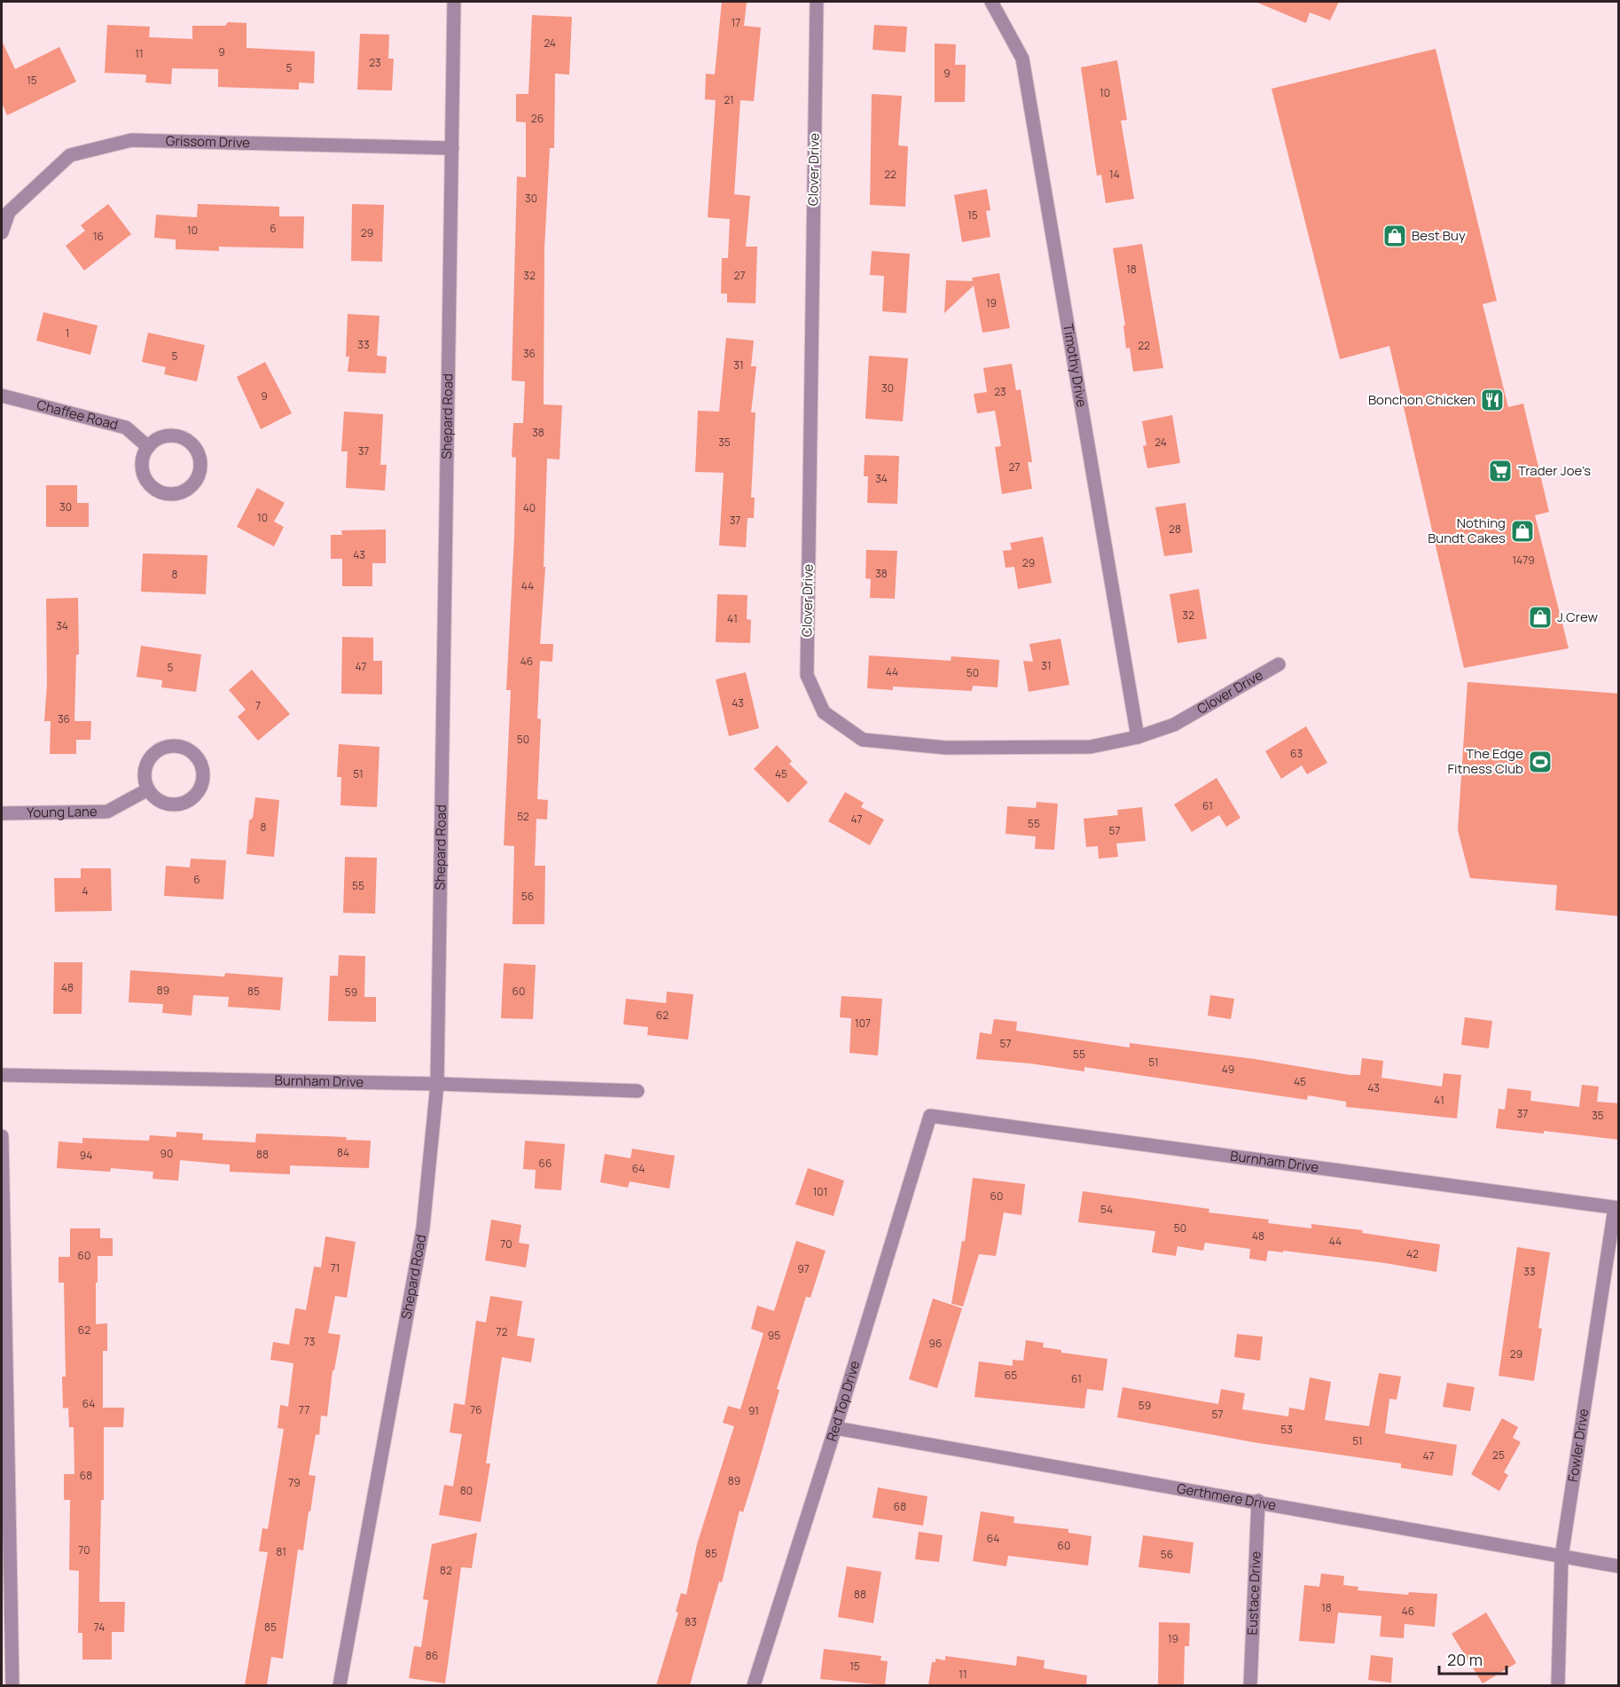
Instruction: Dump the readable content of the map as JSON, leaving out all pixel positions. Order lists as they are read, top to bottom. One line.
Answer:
{"streets":{"street":["Grissom Drive","Clover Drive","Timothy Drive","Chaffee Road","Shepard Road","Young Lane","Burnham Drive","Red Top Drive","Fowler Drive","Gerthmere Drive","Eustace Drive"]},"crossings":[["Grissom Drive","Shepard Road"],["Clover Drive","Timothy Drive"],["Shepard Road","Burnham Drive"],["Burnham Drive","Red Top Drive"],["Burnham Drive","Fowler Drive"],["Red Top Drive","Gerthmere Drive"],["Fowler Drive","Gerthmere Drive"],["Gerthmere Drive","Eustace Drive"]],"places":{"shop":["Best Buy","Nothing Bundt Cakes","J.Crew"],"restaurant":["Bonchon Chicken"],"supermarket":["Trader Joe's"],"sports":["The Edge Fitness Club"]},"house_numbers":["17","24","9","11","23","5","9","15","10","21","26","22","14","30","15","6","10","29","16","18","32","27","19","1","33","22","36","5","31","30","23","9","38","35","24","37","27","34","30","40","10","37","28","43","1479","29","38","8","44","32","41","34","46","31","47","5","44","50","43","7","36","50","63","51","45","61","52","47","55","8","57","6","55","4","56","48","89","85","60","59","62","107","57","55","51","49","45","43","41","37","35","84","90","88","94","66","64","101","60","54","50","48","44","70","42","60","71","97","33","62","72","95","73","96","29","65","61","64","59","77","76","91","57","53","51","25","47","68","89","79","80","68","64","60","70","81","85","56","82","88","18","46","83","74","85","19","86","15","11"],"scale_bar":"20 m"}
